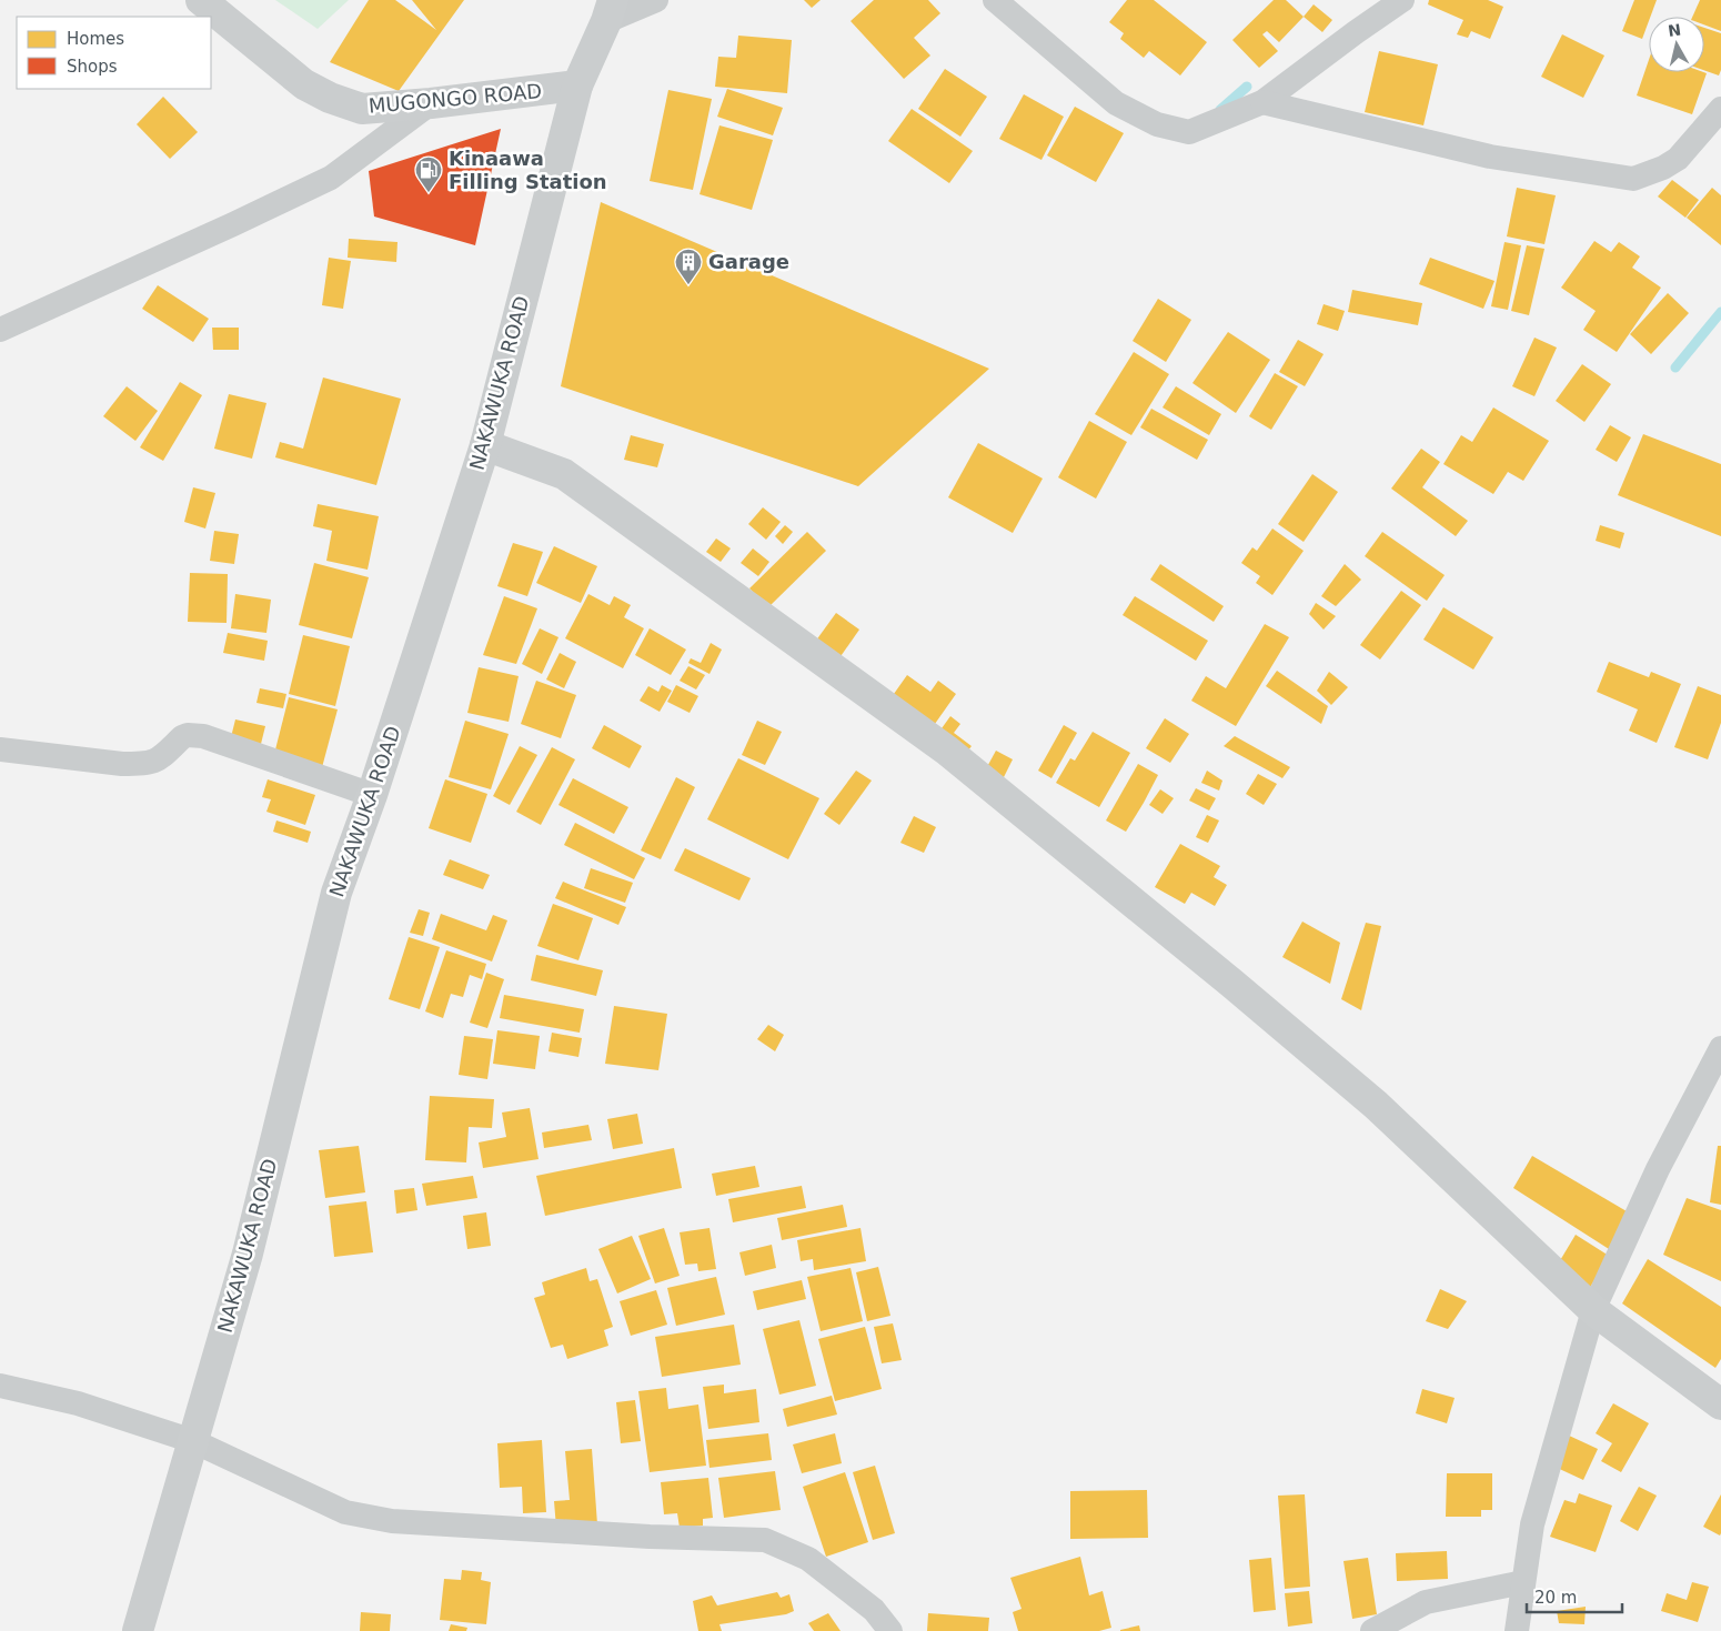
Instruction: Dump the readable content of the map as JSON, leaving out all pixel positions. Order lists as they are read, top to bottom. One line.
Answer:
{"streets":{"street":["MUGONGO ROAD","NAKAWUKA ROAD"]},"crossings":[["MUGONGO ROAD","NAKAWUKA ROAD"]],"places":{"fuel station":["Kinaawa Filling Station"],"building":["Garage"]},"legend":["Homes","Shops"],"scale_bar":"20 m","north":"top"}
